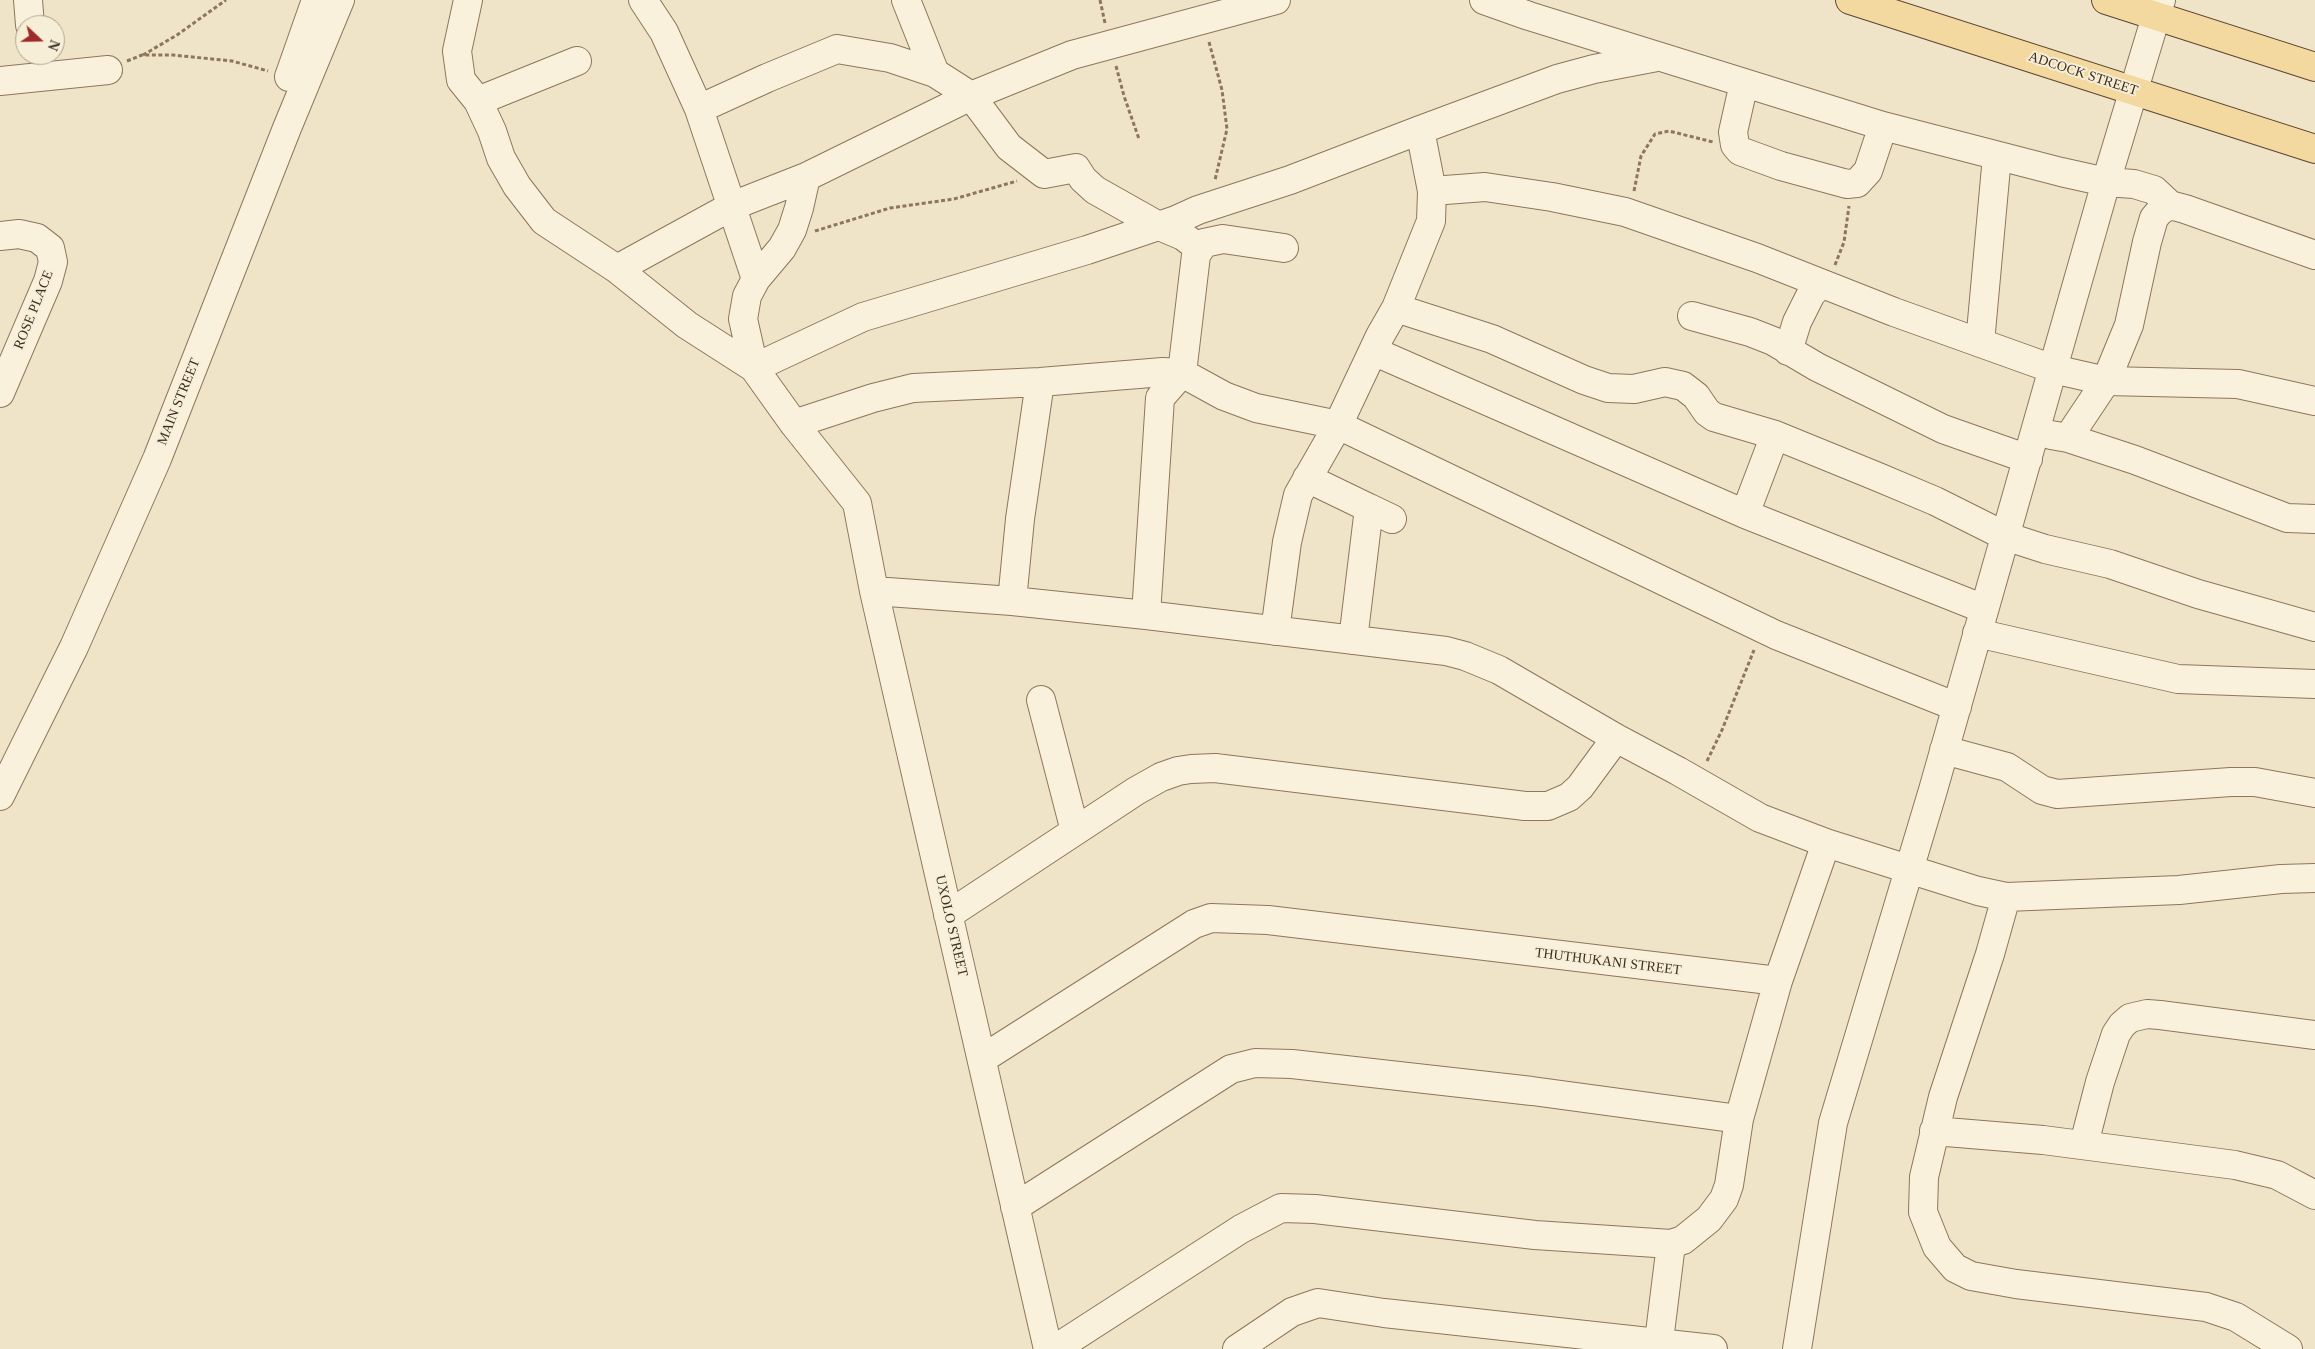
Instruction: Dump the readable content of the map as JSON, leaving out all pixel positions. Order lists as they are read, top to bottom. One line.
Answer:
{"streets":{"main road":["ADCOCK STREET"],"street":["ROSE PLACE","MAIN STREET","UXOLO STREET","THUTHUKANI STREET"]},"crossings":[["UXOLO STREET","THUTHUKANI STREET"]],"north":"right"}
